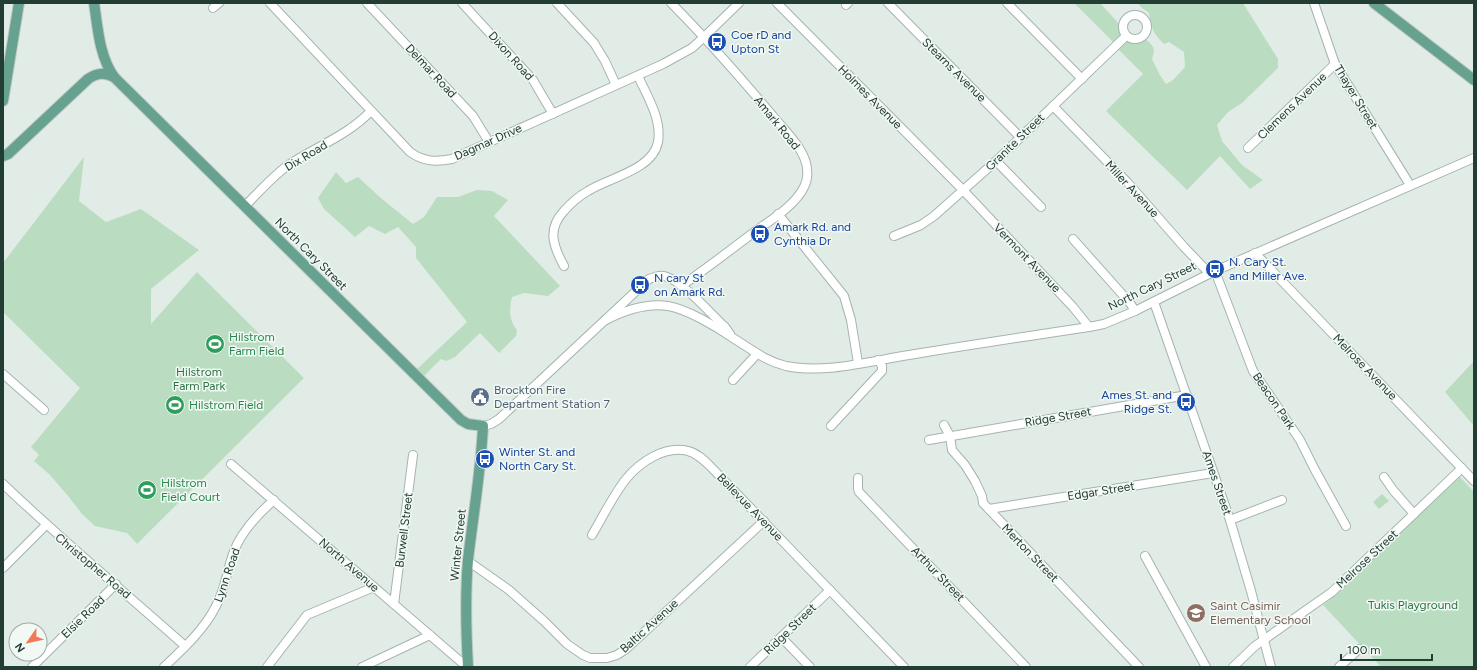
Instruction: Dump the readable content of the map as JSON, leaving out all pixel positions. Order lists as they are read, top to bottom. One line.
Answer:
{"streets":{"main road":["North Cary Street","Winter Street"],"street":["Dixon Road","Stearns Avenue","Delmar Road","Holmes Avenue","Thayer Street","Clemens Avenue","Amark Road","Dagmar Drive","Granite Street","Dix Road","Miller Avenue","Vermont Avenue","Melrose Avenue","Beacon Park","Ridge Street","Ames Street","Edgar Street","Bellevue Avenue","Burwell Street","Merton Street","Melrose Street","North Avenue","Christopher Road","Arthur Street","Lynn Road","Elsie Road","Baltic Avenue"]},"crossings":[["Dixon Road","Dagmar Drive"],["Stearns Avenue","Granite Street"],["Delmar Road","Dagmar Drive"],["Holmes Avenue","Granite Street"],["Holmes Avenue","Vermont Avenue"],["Thayer Street","Clemens Avenue"],["Thayer Street","North Cary Street"],["Amark Road","Dagmar Drive"],["Amark Road","North Cary Street"],["Dagmar Drive","Dix Road"],["Granite Street","Miller Avenue"],["Granite Street","Vermont Avenue"],["Dix Road","North Cary Street"],["Miller Avenue","North Cary Street"],["Miller Avenue","Beacon Park"],["North Cary Street","Vermont Avenue"],["North Cary Street","Melrose Avenue"],["North Cary Street","Beacon Park"],["North Cary Street","Ames Street"],["North Cary Street","Winter Street"],["Melrose Avenue","Melrose Street"],["Ridge Street","Ames Street"],["Ridge Street","Bellevue Avenue"],["Ridge Street","Merton Street"],["Ames Street","Edgar Street"],["Ames Street","Melrose Street"],["Edgar Street","Merton Street"],["Bellevue Avenue","Baltic Avenue"],["Burwell Street","North Avenue"],["Winter Street","North Avenue"],["Winter Street","Baltic Avenue"],["North Avenue","Lynn Road"],["Christopher Road","Lynn Road"],["Christopher Road","Elsie Road"]],"parks":["Hilstrom Farm Park","Tukis Playground"],"places":{"bus stop":["Coe rD and Upton St","Amark Rd. and Cynthia Dr","N. Cary St. and Miller Ave.","N cary St on Amark Rd.","Ames St. and Ridge St.","Winter St. and North Cary St."],"sports":["Hilstrom Farm Field","Hilstrom Field","Hilstrom Field Court"],"public building":["Brockton Fire Department Station 7"],"school or university":["Saint Casimir Elementary School"]},"scale_bar":"100 m","north":"bottom left"}
